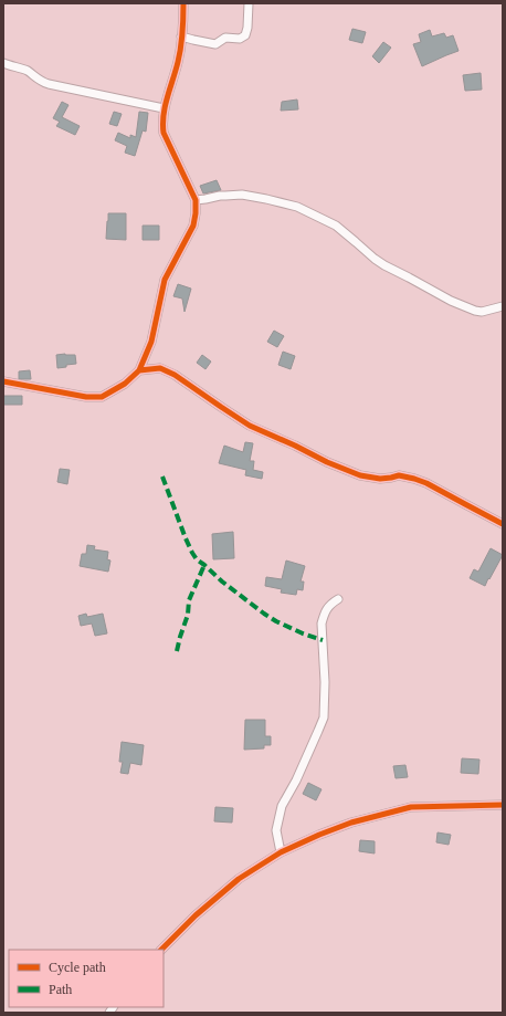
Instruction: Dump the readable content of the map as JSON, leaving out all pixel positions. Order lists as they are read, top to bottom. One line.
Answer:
{"legend":["Cycle path","Path"]}
